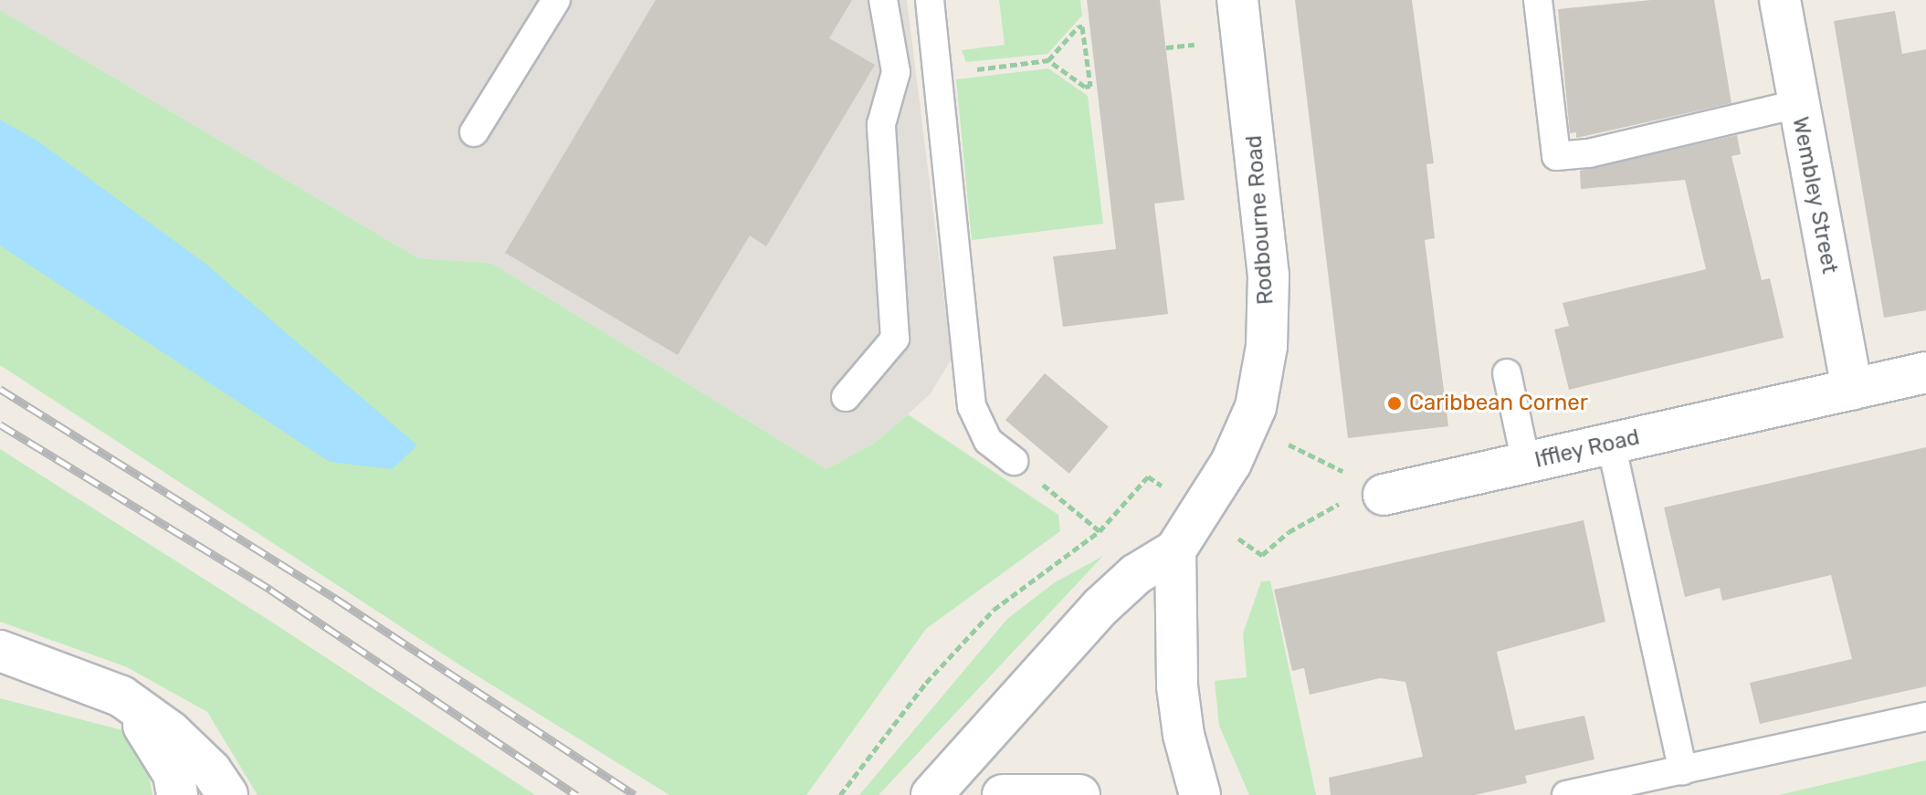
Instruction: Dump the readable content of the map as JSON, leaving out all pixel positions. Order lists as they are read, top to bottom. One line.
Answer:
{"streets":{"street":["Wembley Street","Rodbourne Road","Iffley Road"]},"crossings":[["Wembley Street","Iffley Road"]],"places":["Caribbean Corner"]}
